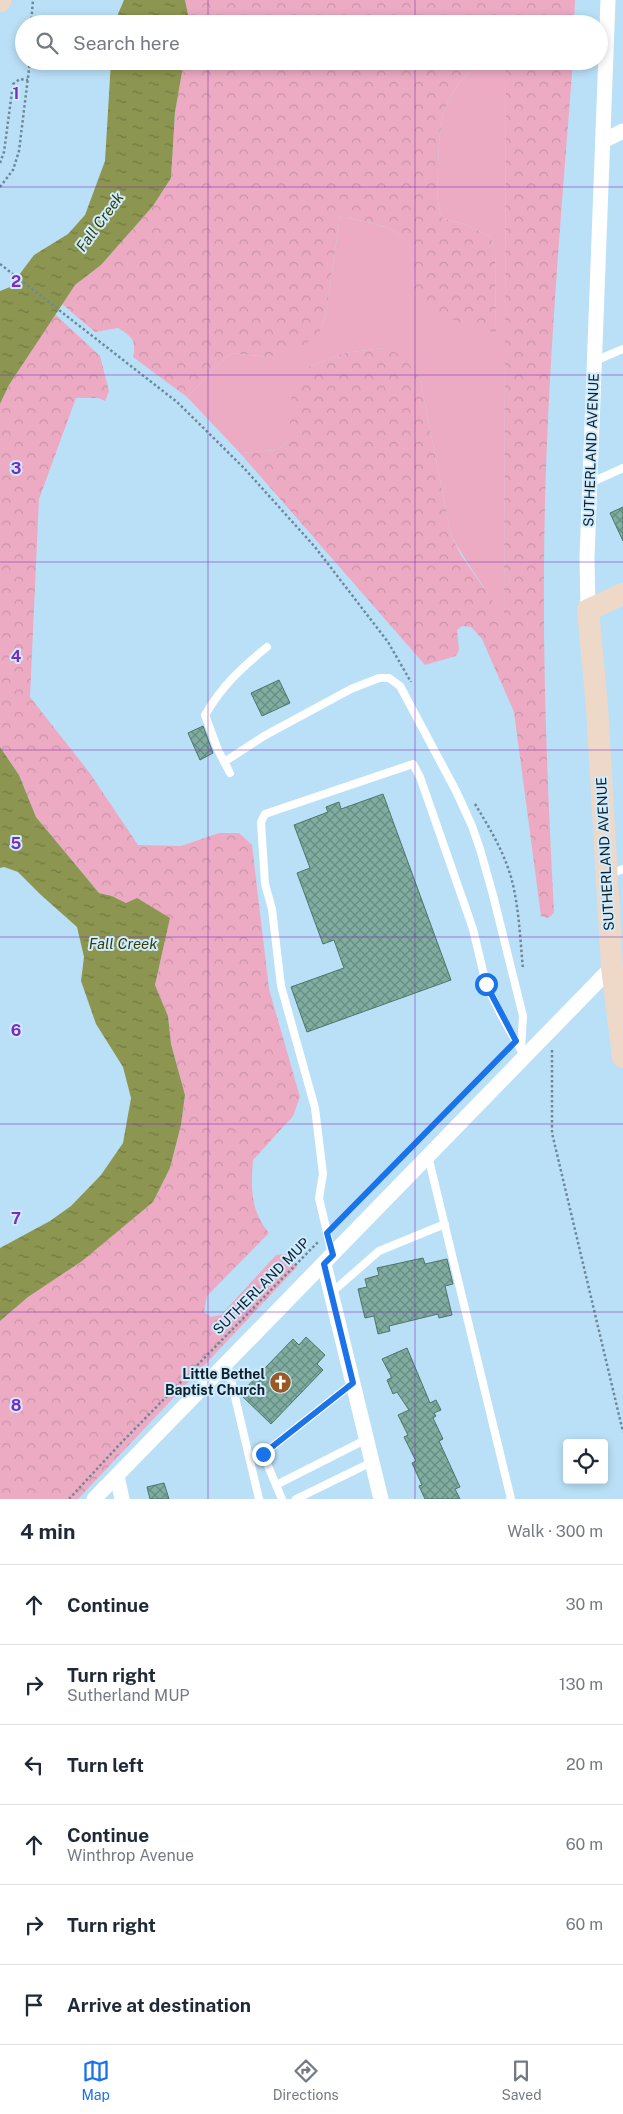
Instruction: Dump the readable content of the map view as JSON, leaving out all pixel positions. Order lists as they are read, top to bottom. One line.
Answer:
{"streets":{"main road":["SUTHERLAND AVENUE"],"path":["SUTHERLAND MUP"]},"water":["Fall Creek"],"places":{"church":["Little Bethel Baptist Church"]},"page":{"search":"Search here","heading":["4 min","Walk · 300 m"],"list":[["Continue","30 m"],["Turn right","Sutherland MUP","130 m"],["Turn left","20 m"],["Continue","Winthrop Avenue","60 m"],["Turn right","60 m"],"Arrive at destination"],"nav":["Map","Directions","Saved"]},"grid":{"rows":["1","2","3","4","5","6","7","8"]}}
